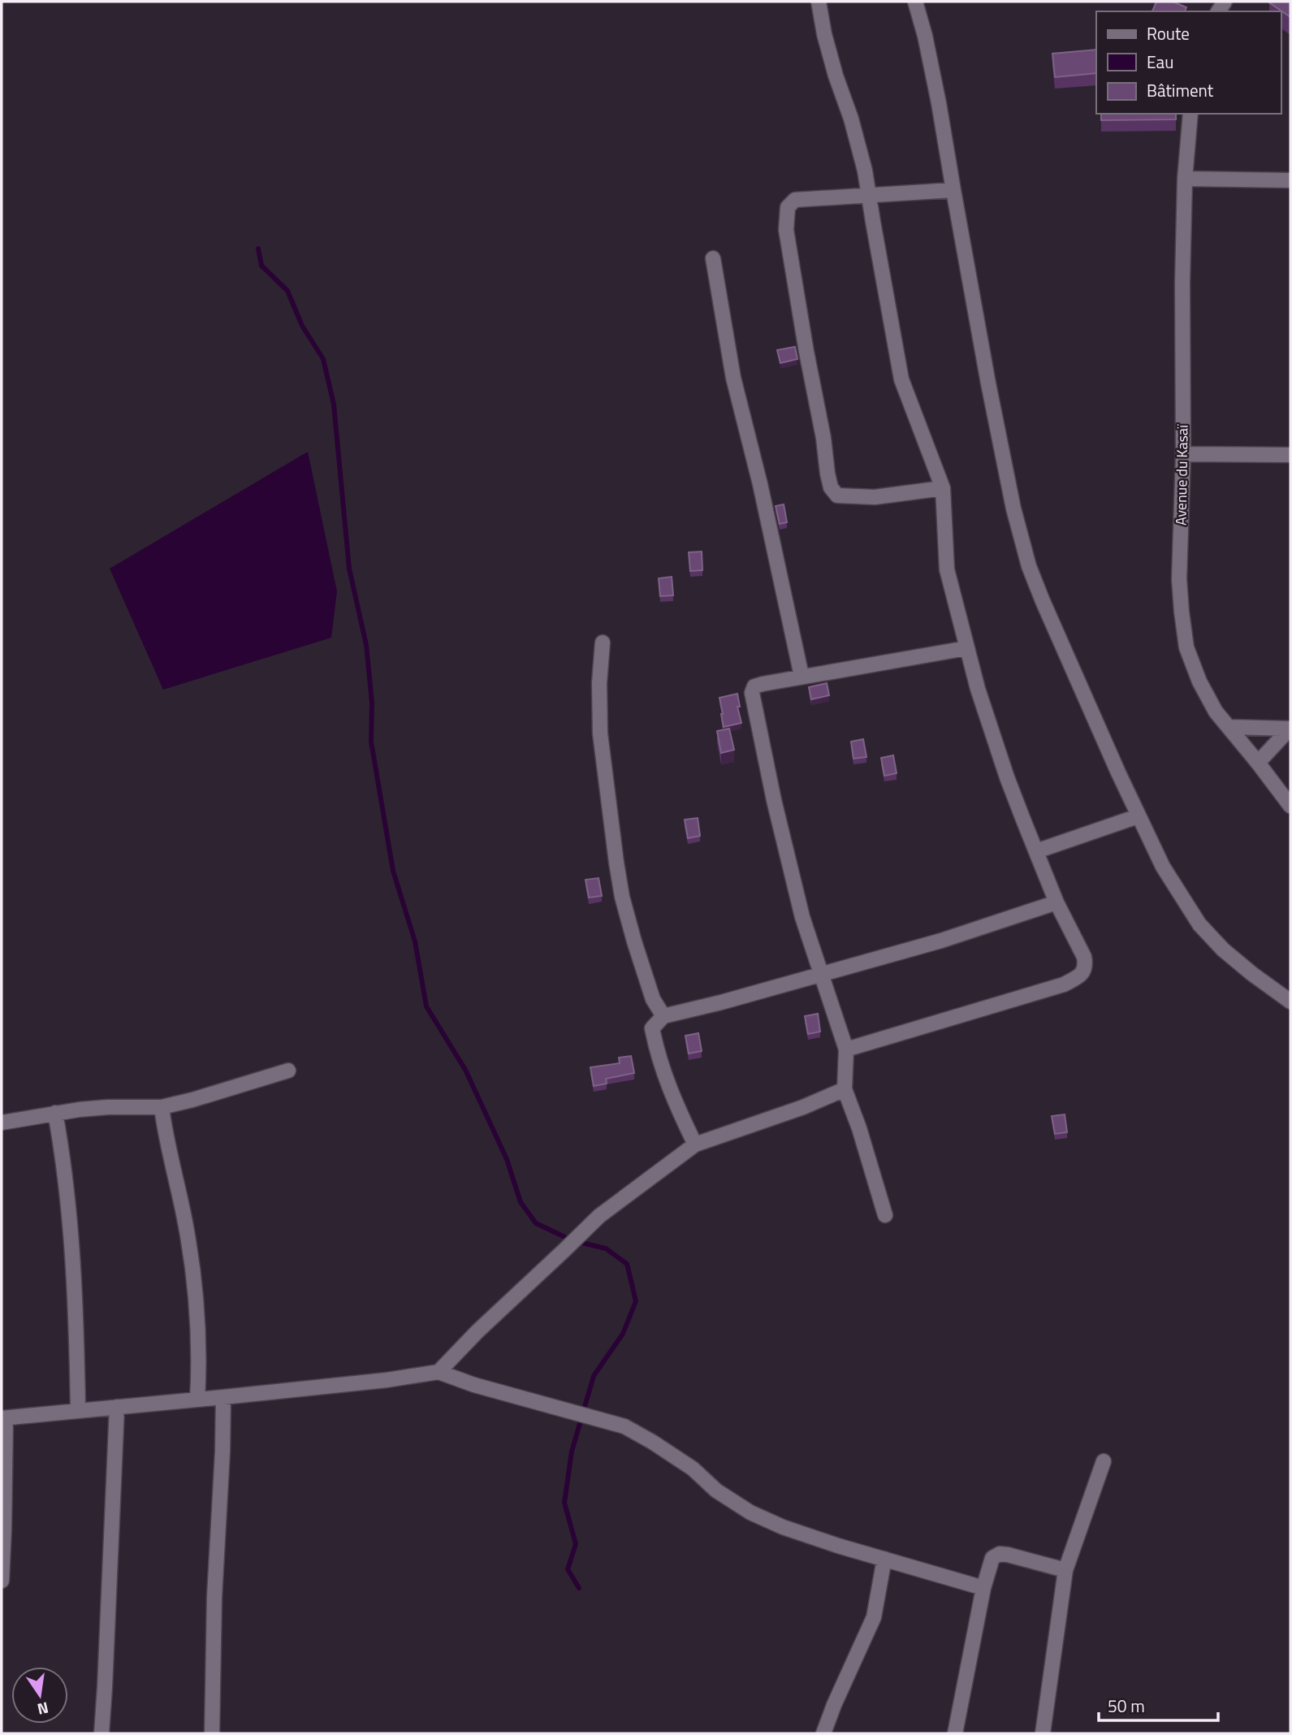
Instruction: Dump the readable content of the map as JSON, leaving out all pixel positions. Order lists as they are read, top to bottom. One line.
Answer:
{"streets":{"street":["Avenue du Kasaï"]},"legend":["Route","Eau","Bâtiment"],"scale_bar":"50 m","north":"bottom"}
